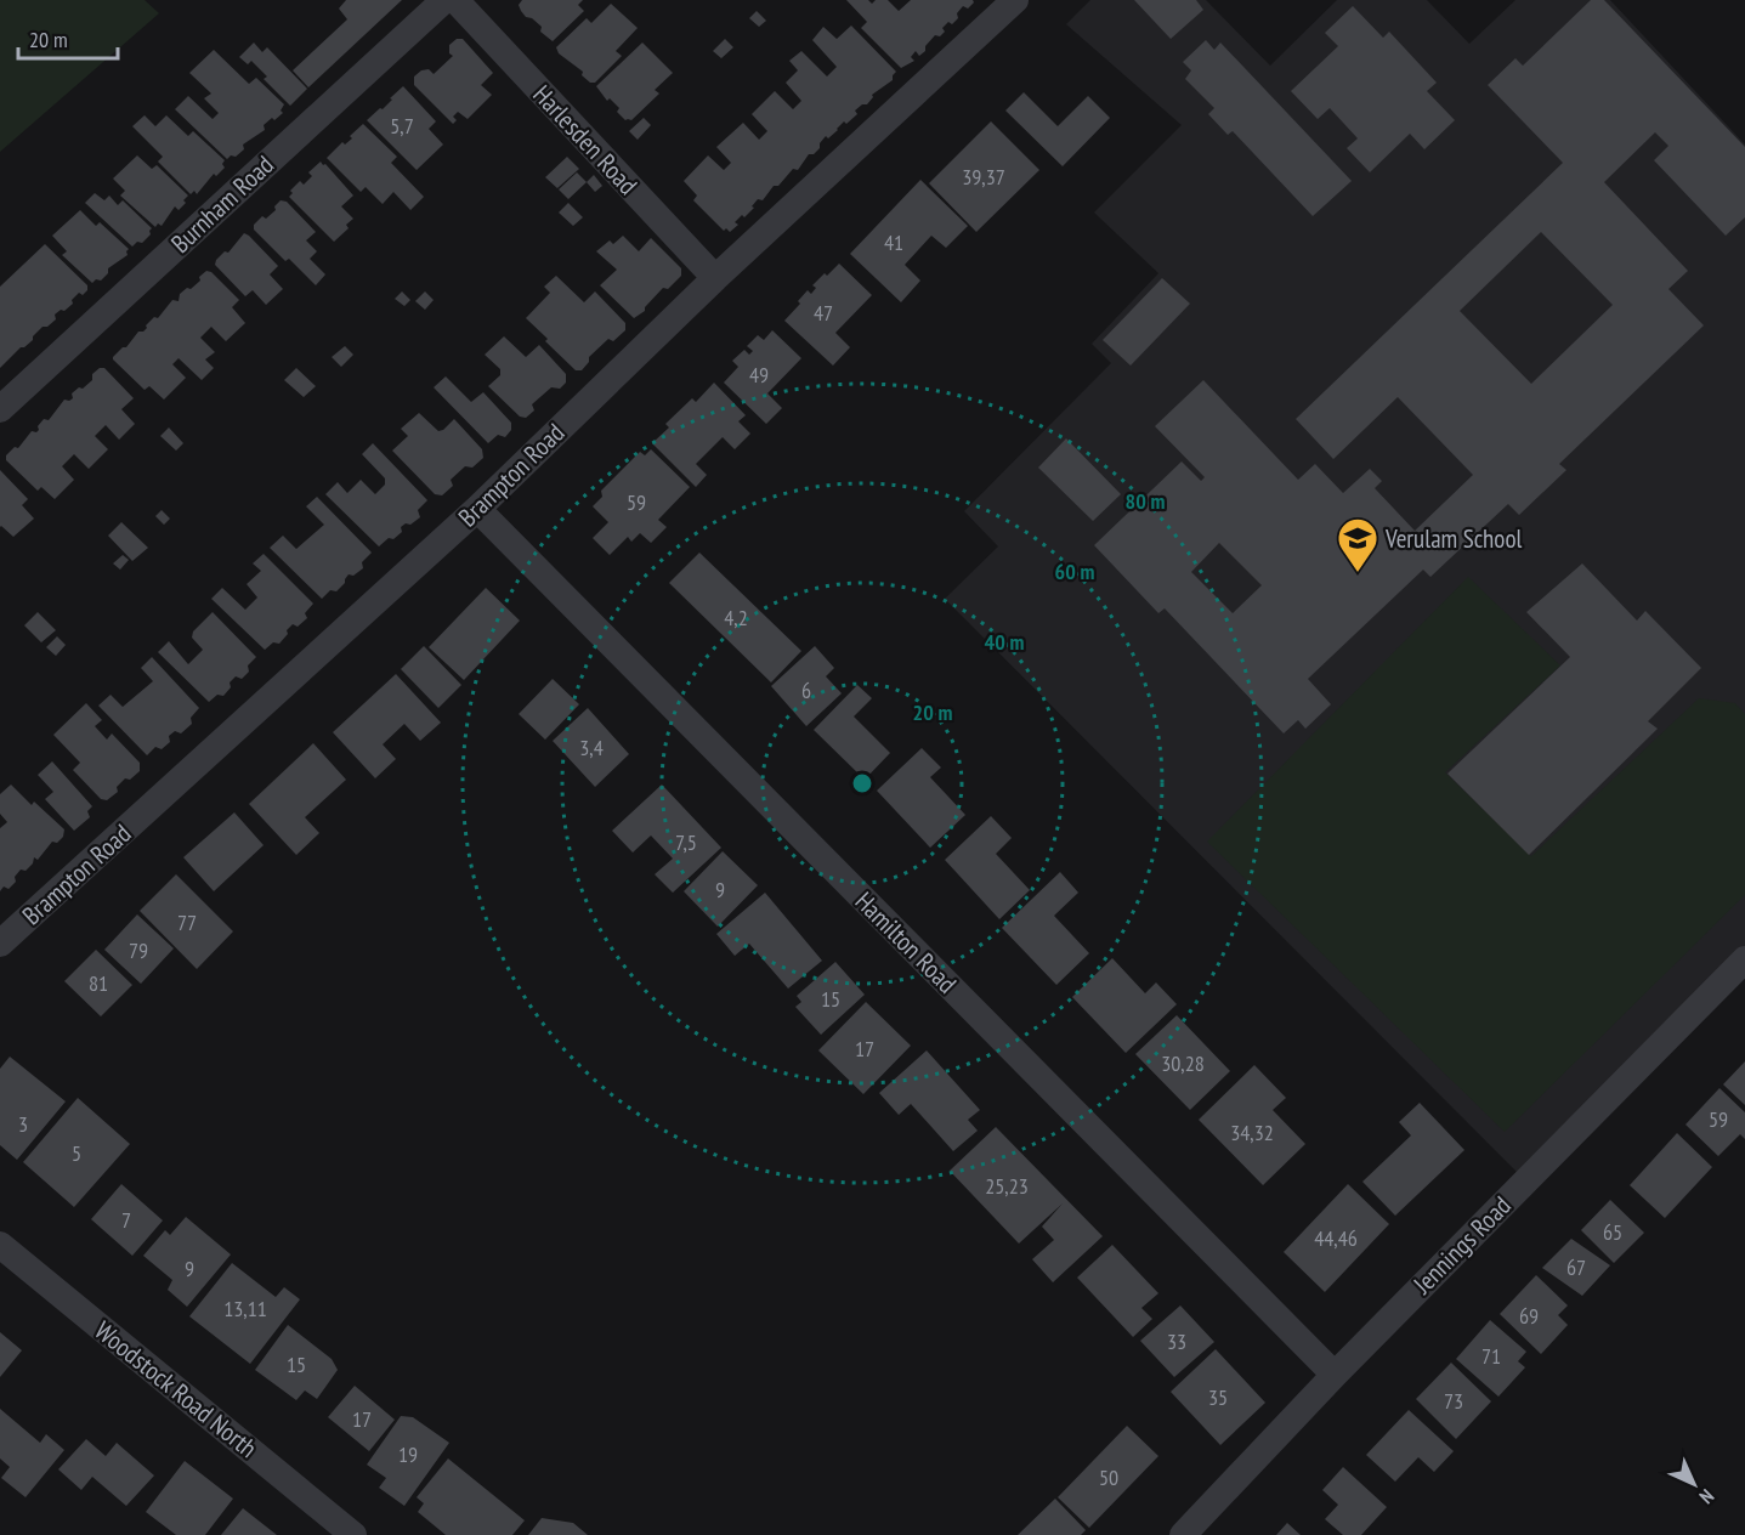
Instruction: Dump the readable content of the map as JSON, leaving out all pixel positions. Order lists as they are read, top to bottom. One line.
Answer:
{"streets":{"street":["Harlesden Road","Burnham Road","Brampton Road","Hamilton Road","Jennings Road","Woodstock Road North"]},"crossings":[["Harlesden Road","Brampton Road"],["Brampton Road","Hamilton Road"],["Hamilton Road","Jennings Road"]],"places":{"school or university":["Verulam School"]},"house_numbers":["5,7","39,37","41","47","49","59","4,2","6","3,4","7,5","9","77","79","81","15","17","30,28","59","3","34,32","5","25,23","7","65","44,46","67","9","13,11","69","33","71","15","35","73","17","19","50"],"scale_bar":"20 m","north":"bottom right","rings":["80 m","60 m","40 m","20 m"]}
